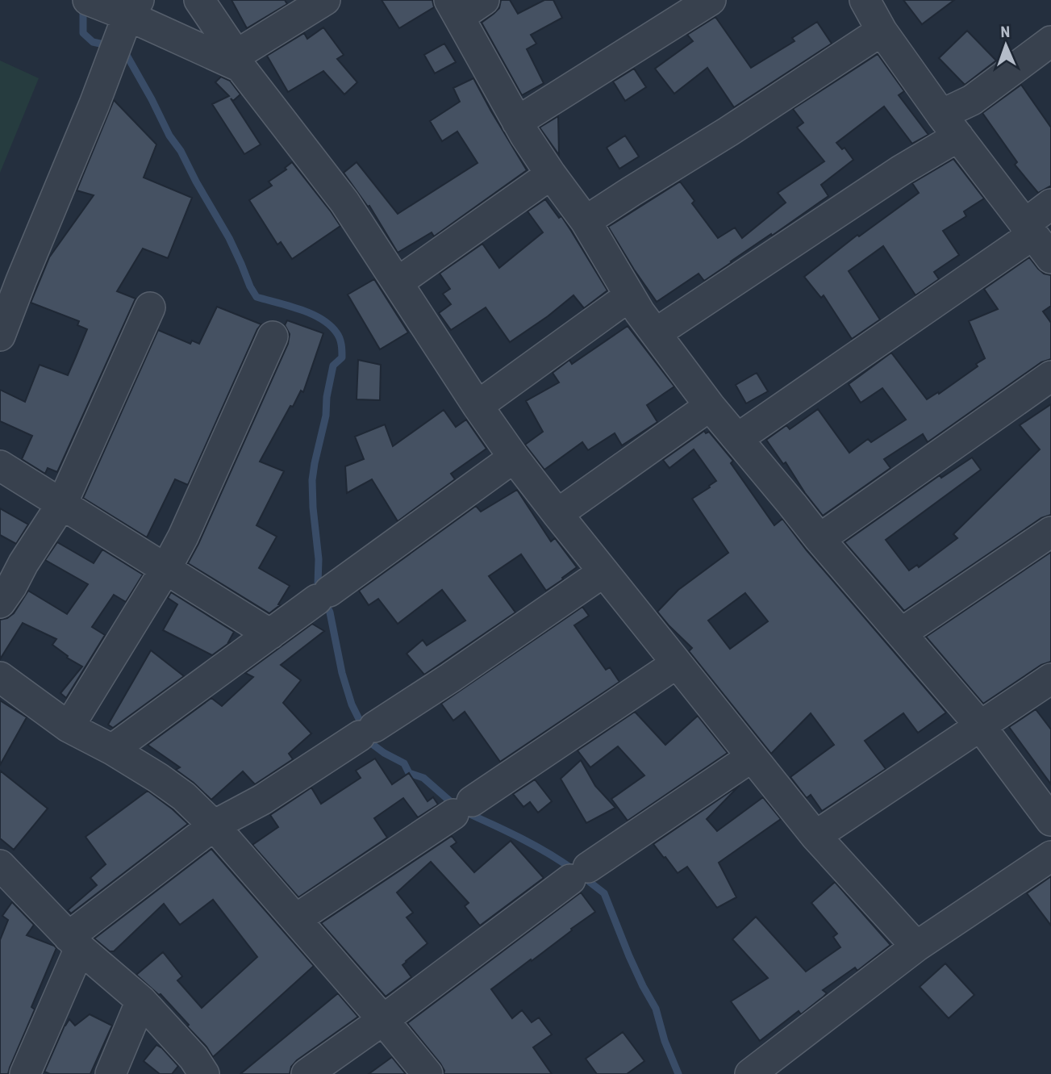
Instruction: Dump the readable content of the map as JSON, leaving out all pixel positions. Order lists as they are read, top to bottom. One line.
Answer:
{"north":"top"}
